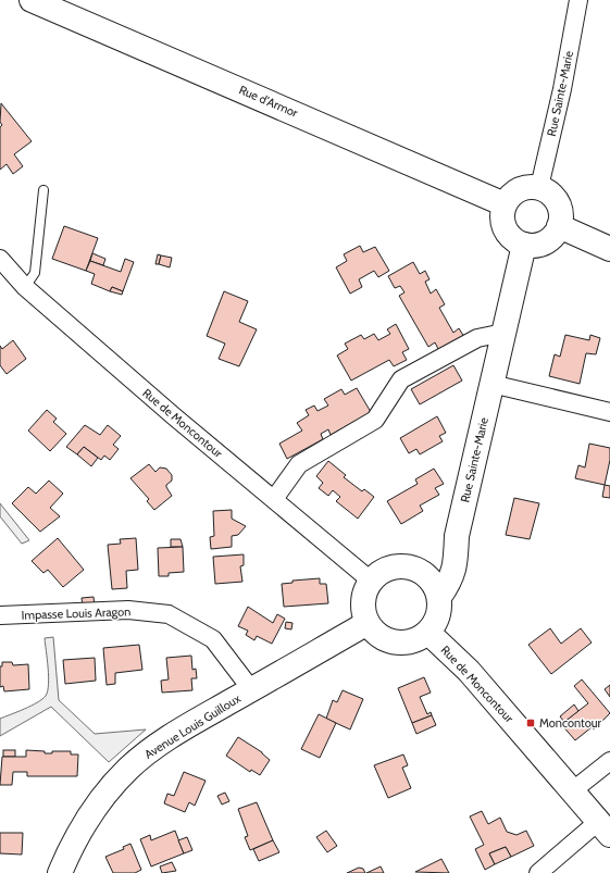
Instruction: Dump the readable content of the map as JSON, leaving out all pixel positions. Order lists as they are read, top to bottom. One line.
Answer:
{"streets":{"main road":["Rue Sainte-Marie","Rue d'Armor","Rue de Moncontour","Avenue Louis Guilloux"],"street":["Impasse Louis Aragon"]},"crossings":[["Rue Sainte-Marie","Rue d'Armor"],["Rue Sainte-Marie","Rue de Moncontour"],["Rue Sainte-Marie","Avenue Louis Guilloux"],["Rue de Moncontour","Avenue Louis Guilloux"],["Impasse Louis Aragon","Avenue Louis Guilloux"]],"places":{"transit":["Moncontour"]}}
